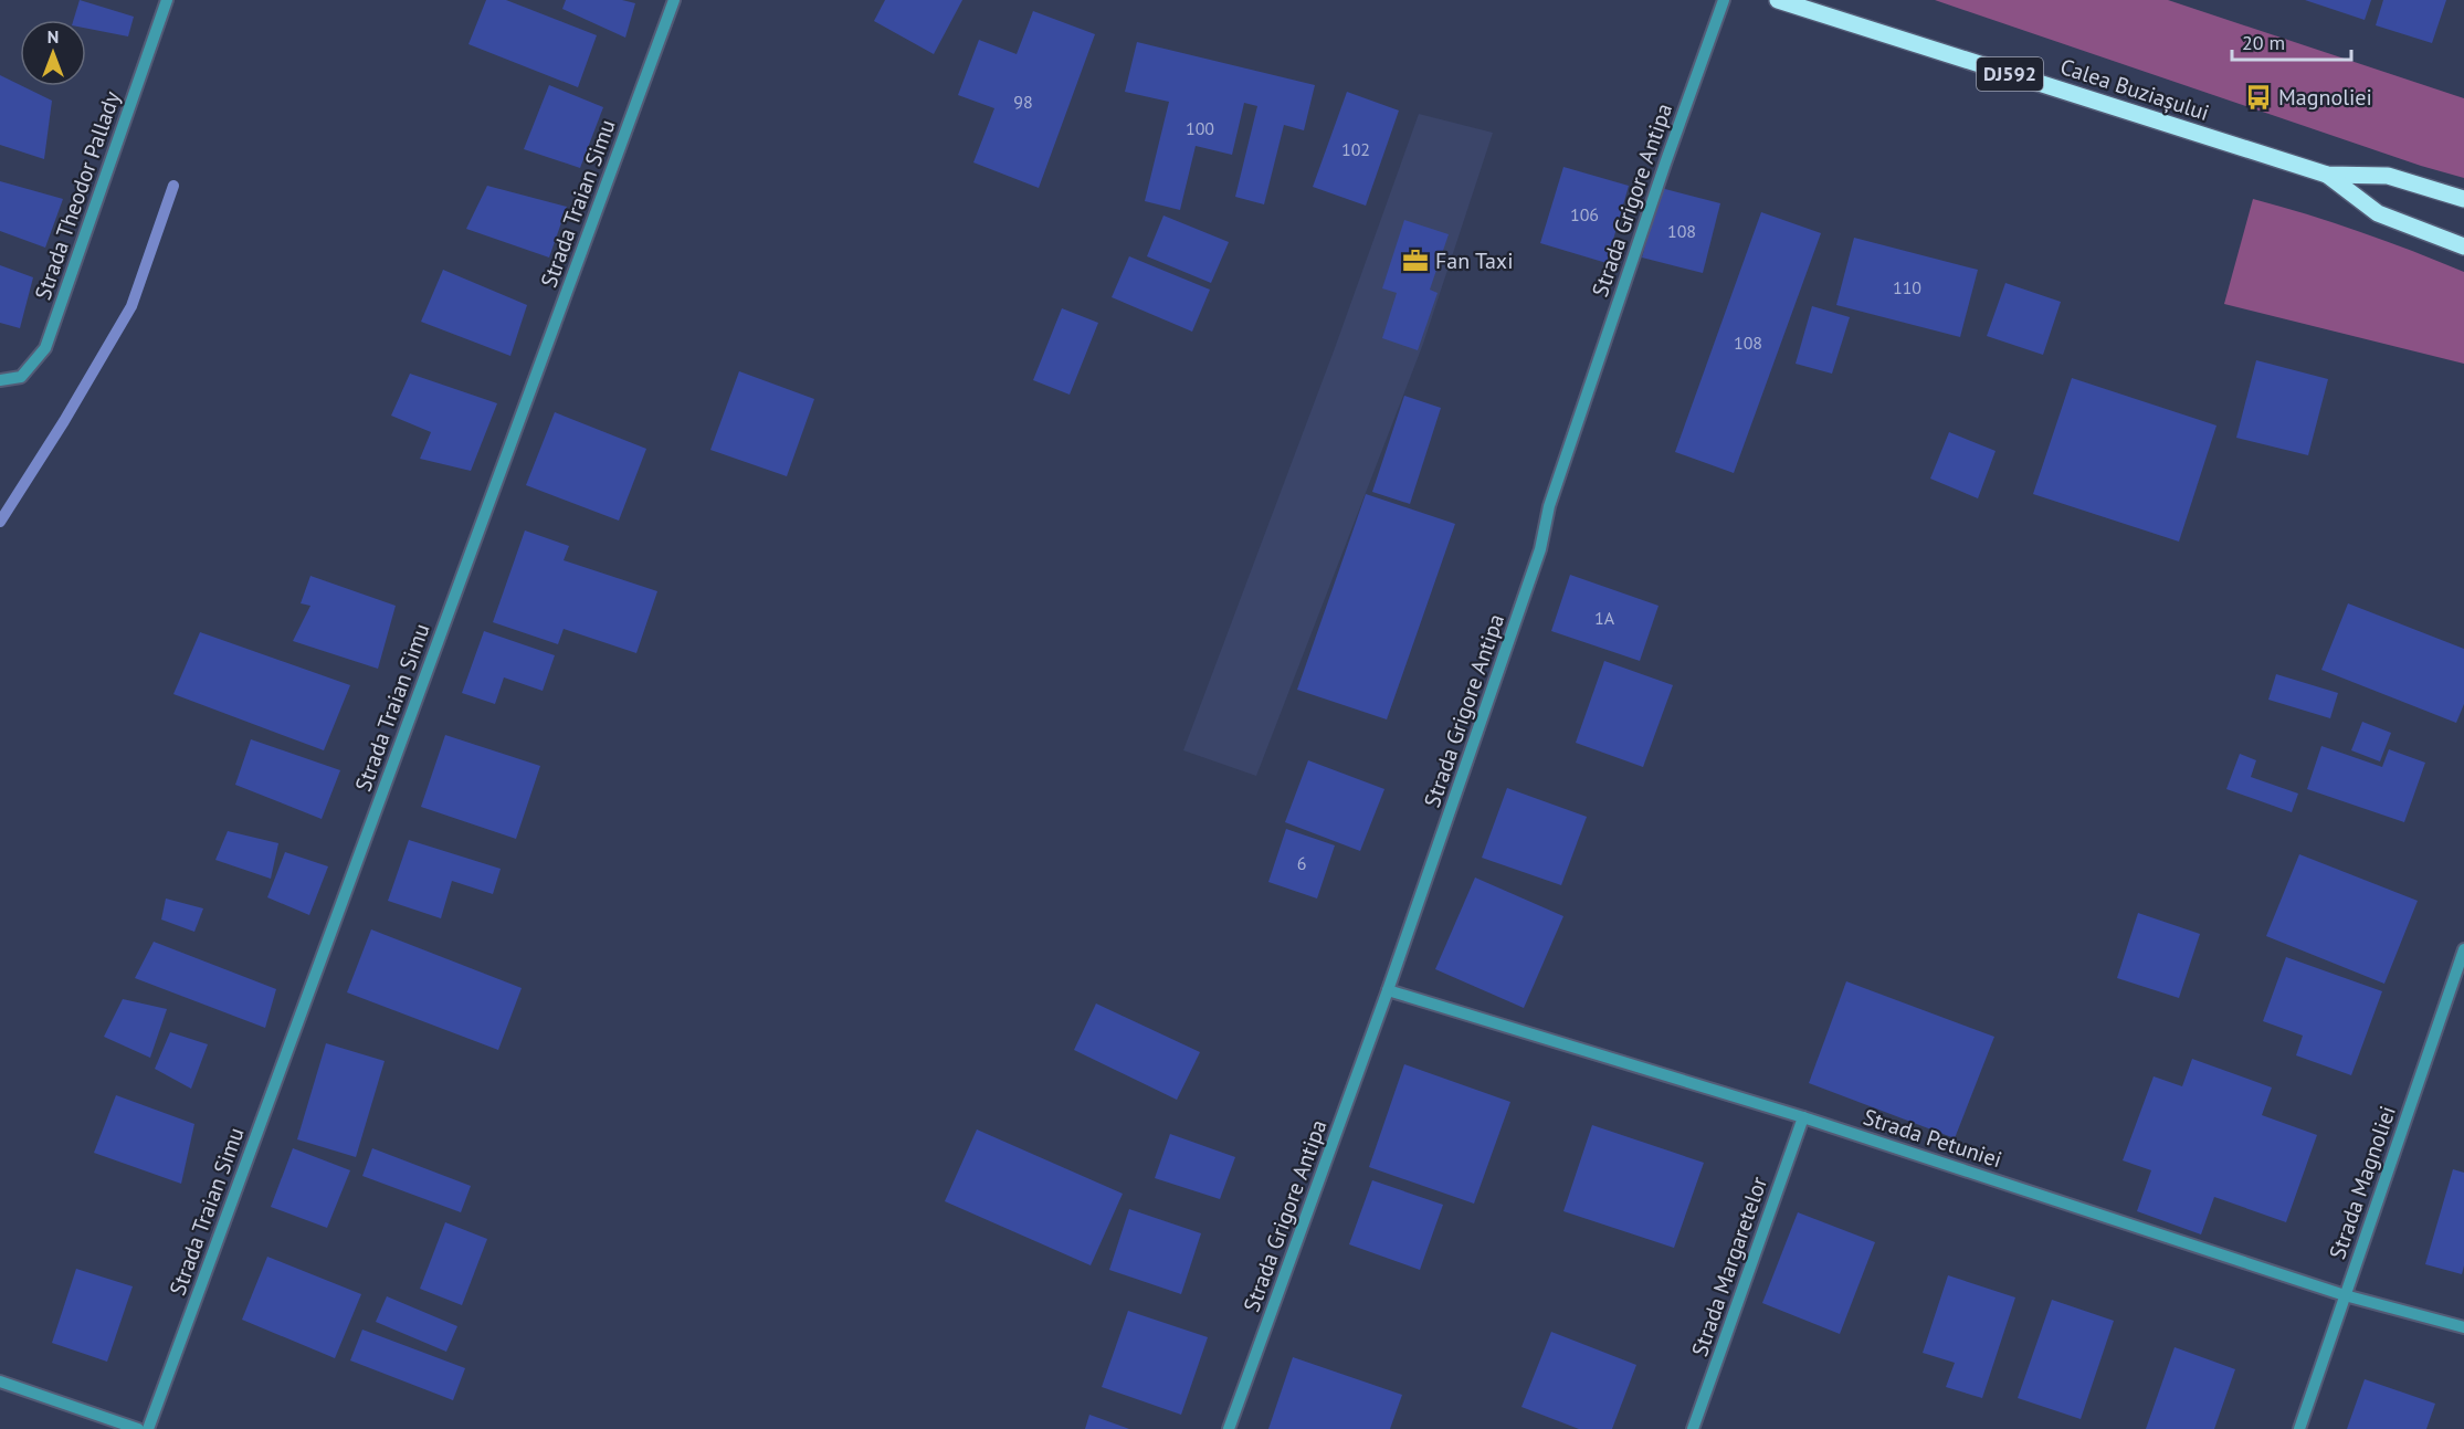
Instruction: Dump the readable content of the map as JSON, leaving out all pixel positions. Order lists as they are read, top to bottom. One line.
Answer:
{"streets":{"main road":["DJ592","Calea Buziașului"],"street":["Strada Theodor Pallady","Strada Grigore Antipa","Strada Traian Simu","Strada Petuniei","Strada Magnoliei","Strada Margaretelor"]},"crossings":[["Strada Grigore Antipa","Strada Petuniei"],["Strada Petuniei","Strada Magnoliei"],["Strada Petuniei","Strada Margaretelor"]],"places":{"bus stop":["Magnoliei"],"office":["Fan Taxi"]},"house_numbers":["98","100","102","106","108","110","108","1A","6"],"scale_bar":"20 m","north":"top"}
